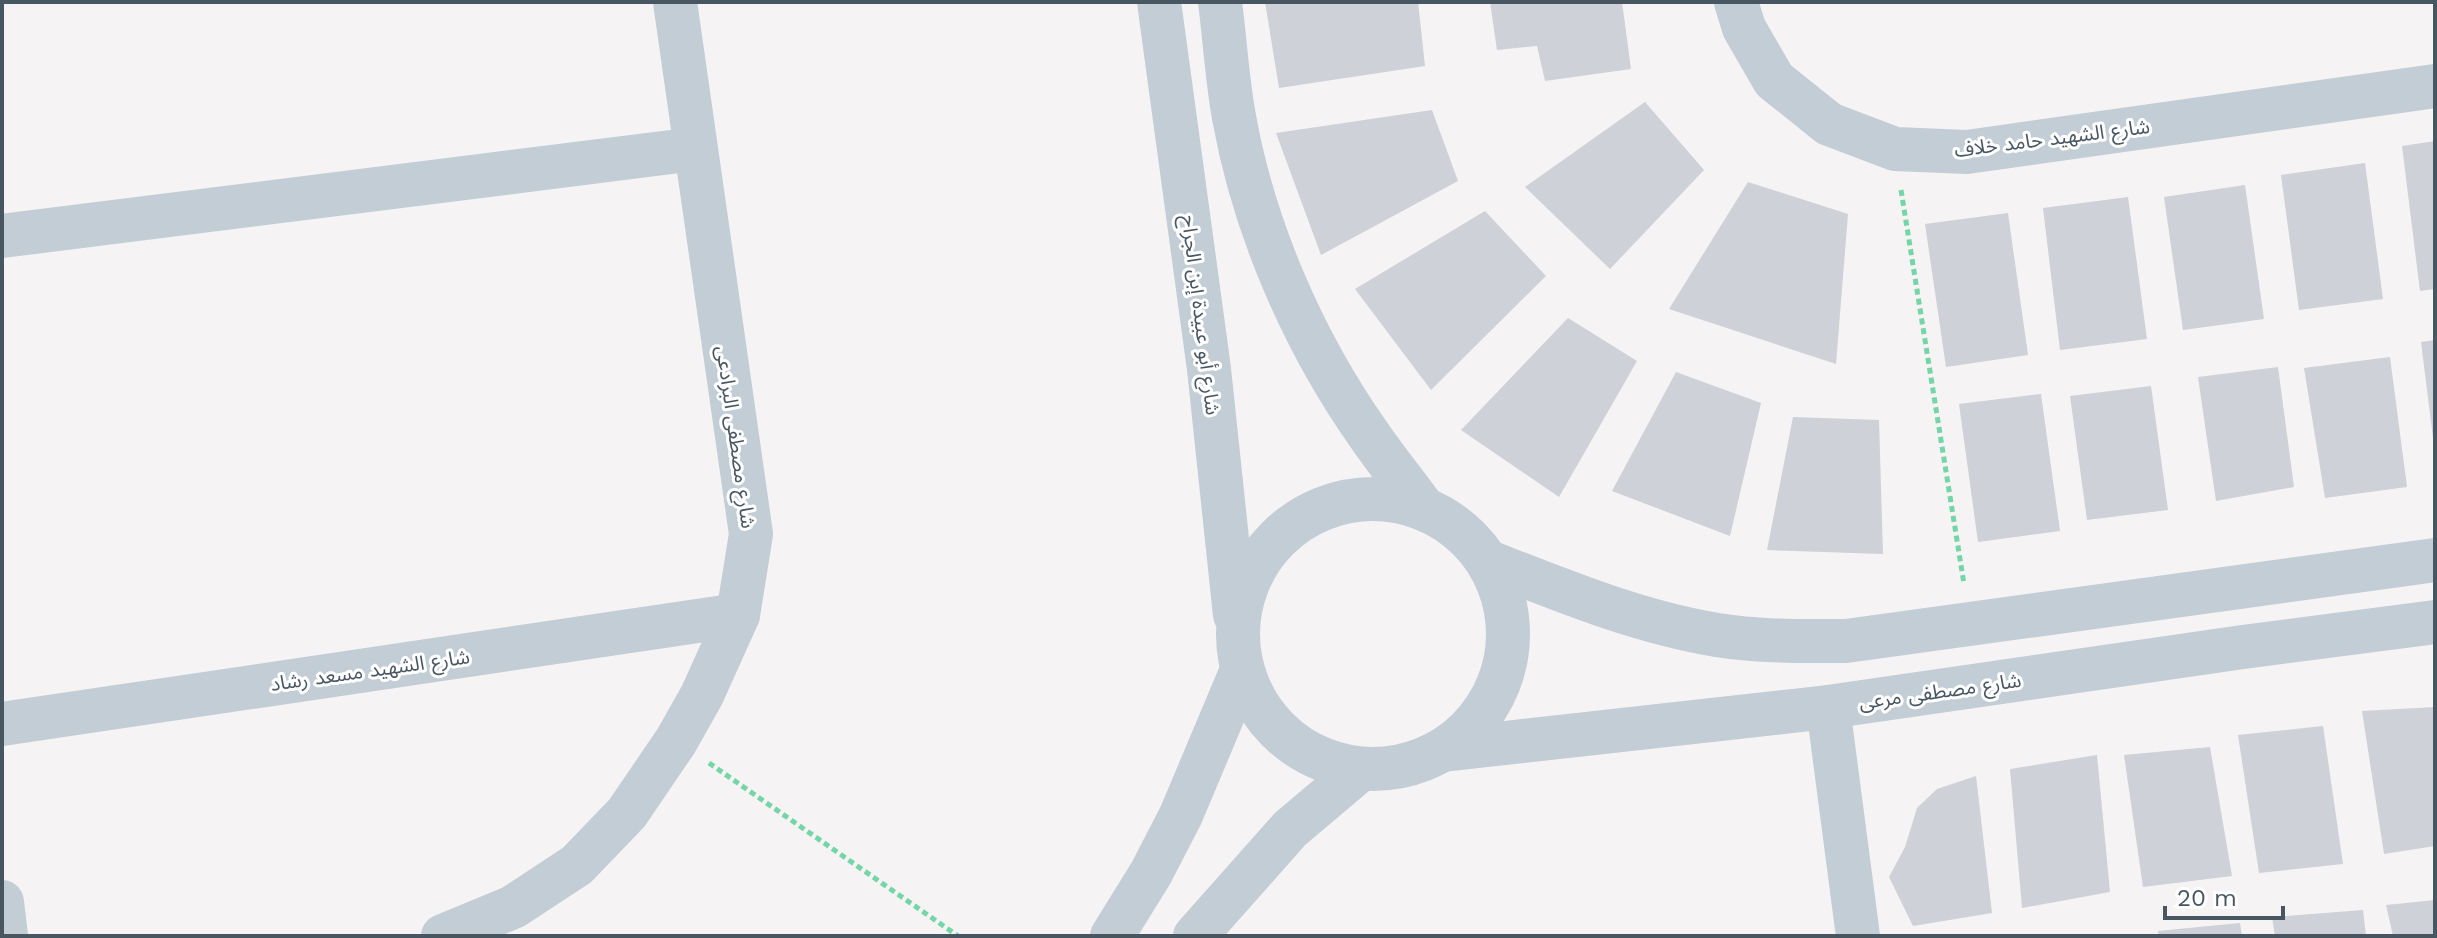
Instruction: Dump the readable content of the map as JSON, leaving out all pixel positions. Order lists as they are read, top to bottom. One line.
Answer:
{"streets":{"street":["شارع الشهيد حامد خلاف","شارع أبو عبيدة إبن الجراح","شارع مصطفى البرادعى","شارع الشهيد مسعد رشاد","شارع مصطفى مرعى"]},"crossings":[["شارع أبو عبيدة إبن الجراح","شارع مصطفى مرعى"],["شارع مصطفى البرادعى","شارع الشهيد مسعد رشاد"]],"scale_bar":"20 m"}
